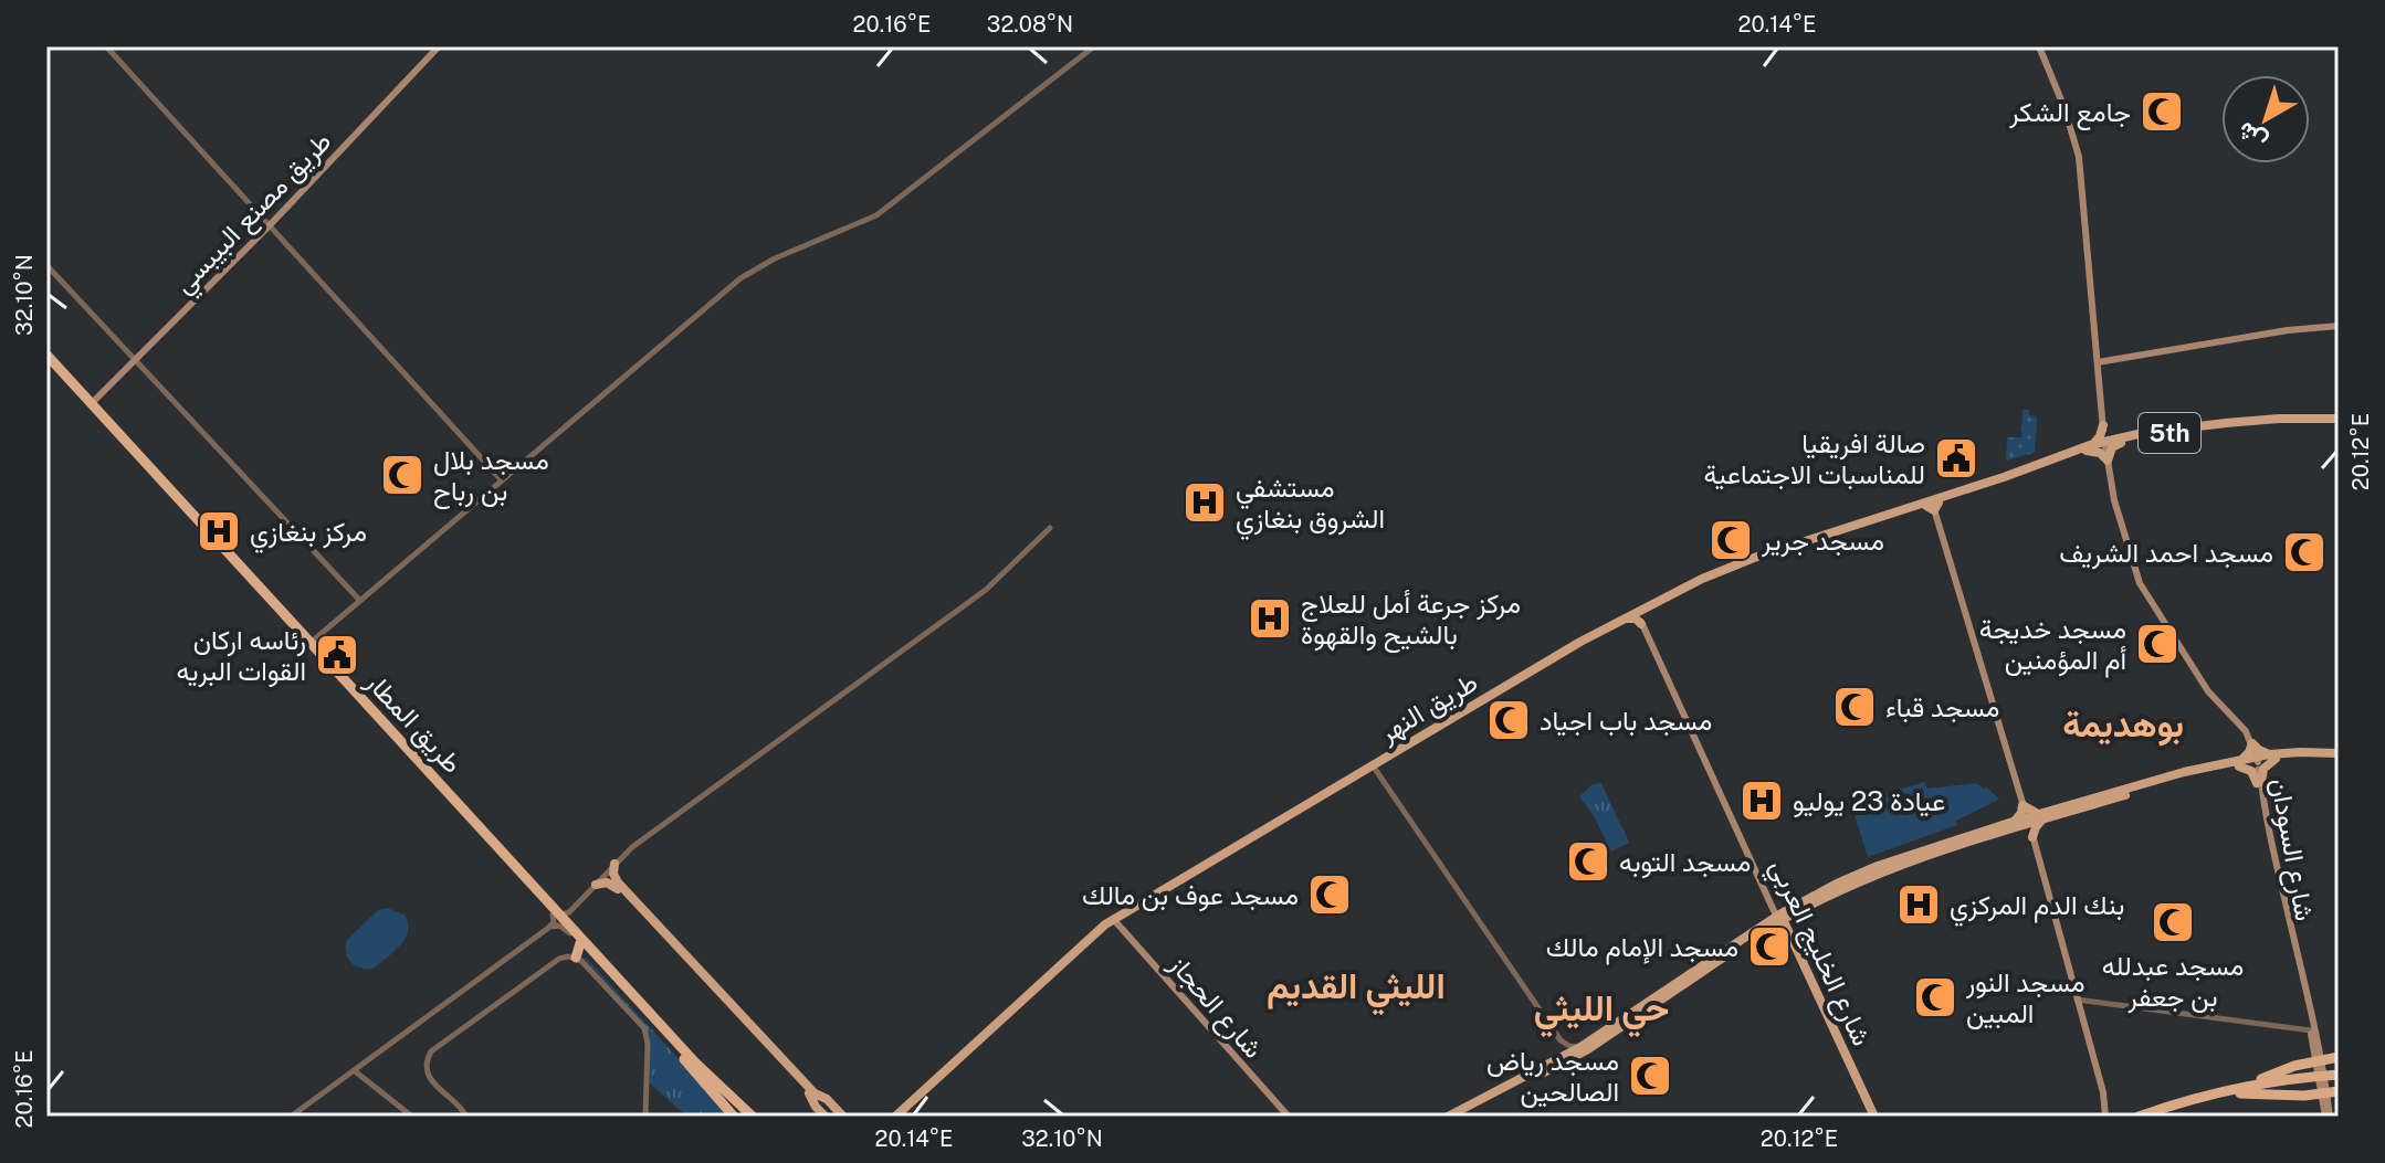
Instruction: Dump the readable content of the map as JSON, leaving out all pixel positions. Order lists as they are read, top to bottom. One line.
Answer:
{"streets":{"highway":["طريق المطار"],"main road":["طريق مصنع البيبسي","5th","طريق النهر","شارع السودان","شارع الخليج العربي","شارع الحجاز"]},"crossings":[["طريق مصنع البيبسي","طريق المطار"],["5th","طريق النهر"],["5th","شارع السودان"],["طريق النهر","شارع الخليج العربي"],["طريق النهر","شارع الحجاز"]],"districts":["بوهديمة","الليثي القديم","حي الليثي"],"places":{"mosque":["جامع الشكر","مسجد بلال بن رباح","مسجد جرير","مسجد احمد الشريف","مسجد خديجة أم المؤمنين","مسجد قباء","مسجد باب اجياد","مسجد التوبه","مسجد عوف بن مالك","مسجد عبدلله بن جعفر","مسجد الإمام مالك","مسجد النور المبين","مسجد رياض الصالحين"],"public building":["صالة افريقيا للمناسبات الاجتماعية","رئاسه اركان القوات البريه"],"hospital":["مستشفي الشروق بنغازي","مركز بنغازي","مركز جرعة أمل للعلاج بالشيح والقهوة","عيادة 23 يوليو","بنك الدم المركزي"]},"north":"bottom left","coordinates":["20.16°E","32.08°N","20.14°E","32.10°N","20.12°E"]}
